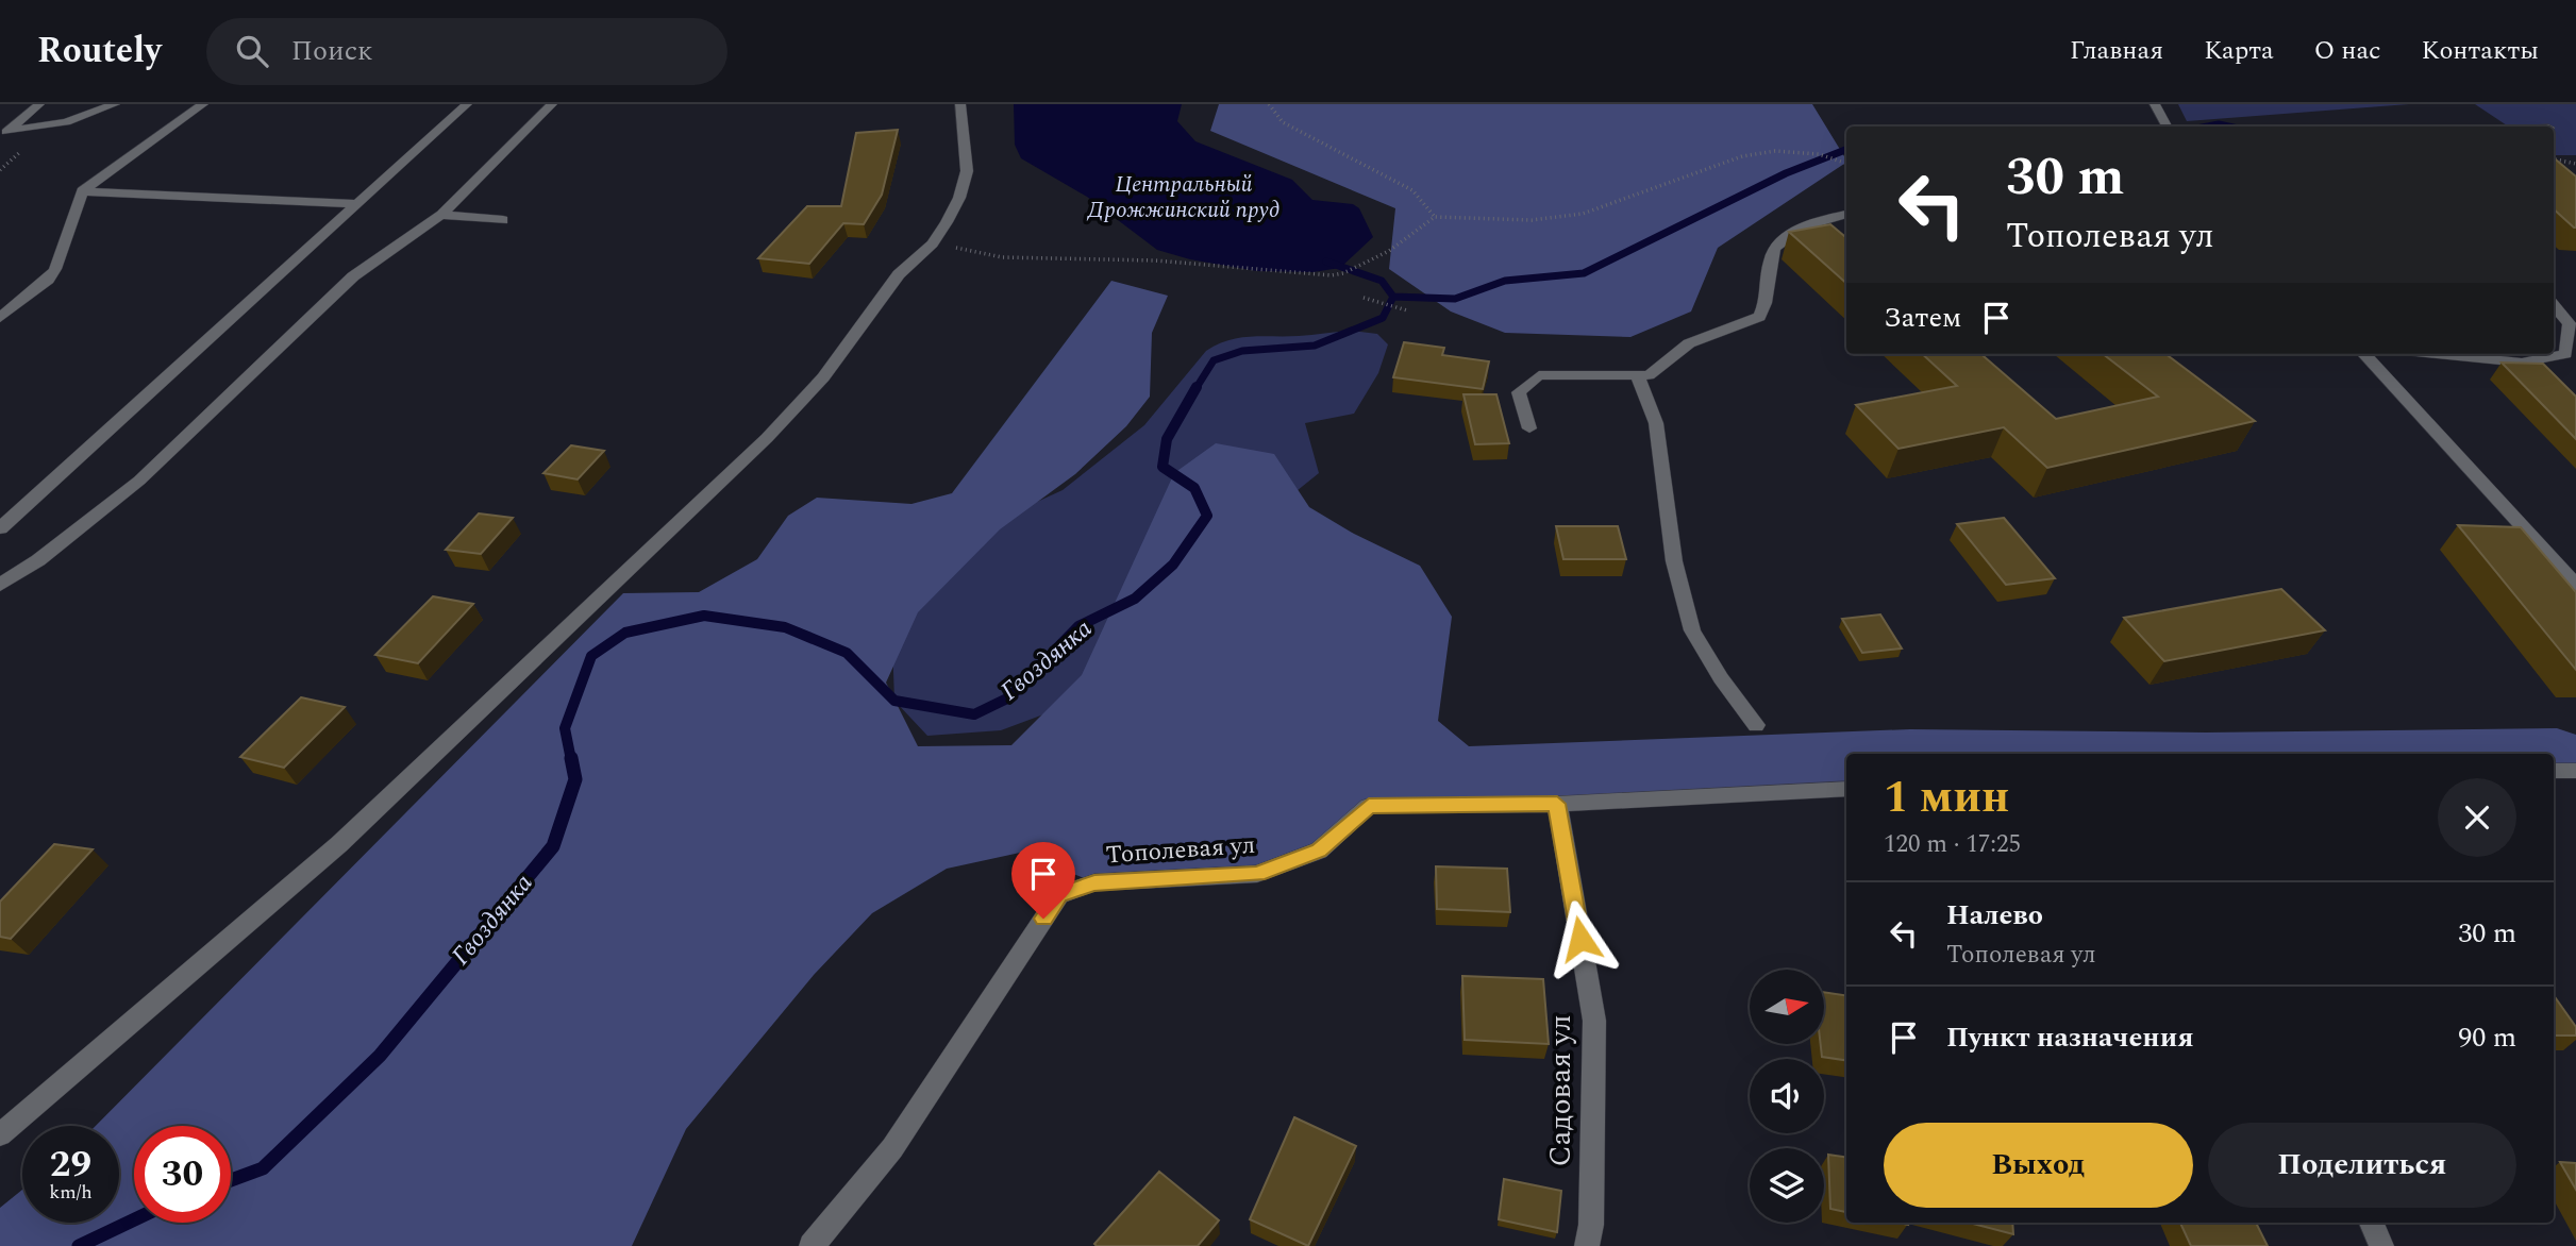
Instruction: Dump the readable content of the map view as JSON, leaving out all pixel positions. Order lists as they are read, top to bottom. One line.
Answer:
{"streets":{"street":["Тополевая ул","Садовая ул"]},"crossings":[["Тополевая ул","Садовая ул"]],"water":["Центральный Дрожжинский пруд","Гвоздянка"],"north":"right","page":{"header":"Routely","search":"Поиск","nav":["Главная","Карта","О нас","Контакты"],"turn":["30 m","Тополевая ул"],"then":"Затем","heading":["1 мин","120 m · 17:25"],"list":[{"name":"Налево","note":"Тополевая ул","value":"30 m"},{"name":"Пункт назначения","value":"90 m"}],"buttons":["Выход","Поделиться"],"speed":"29 km/h","limit":"30"}}
